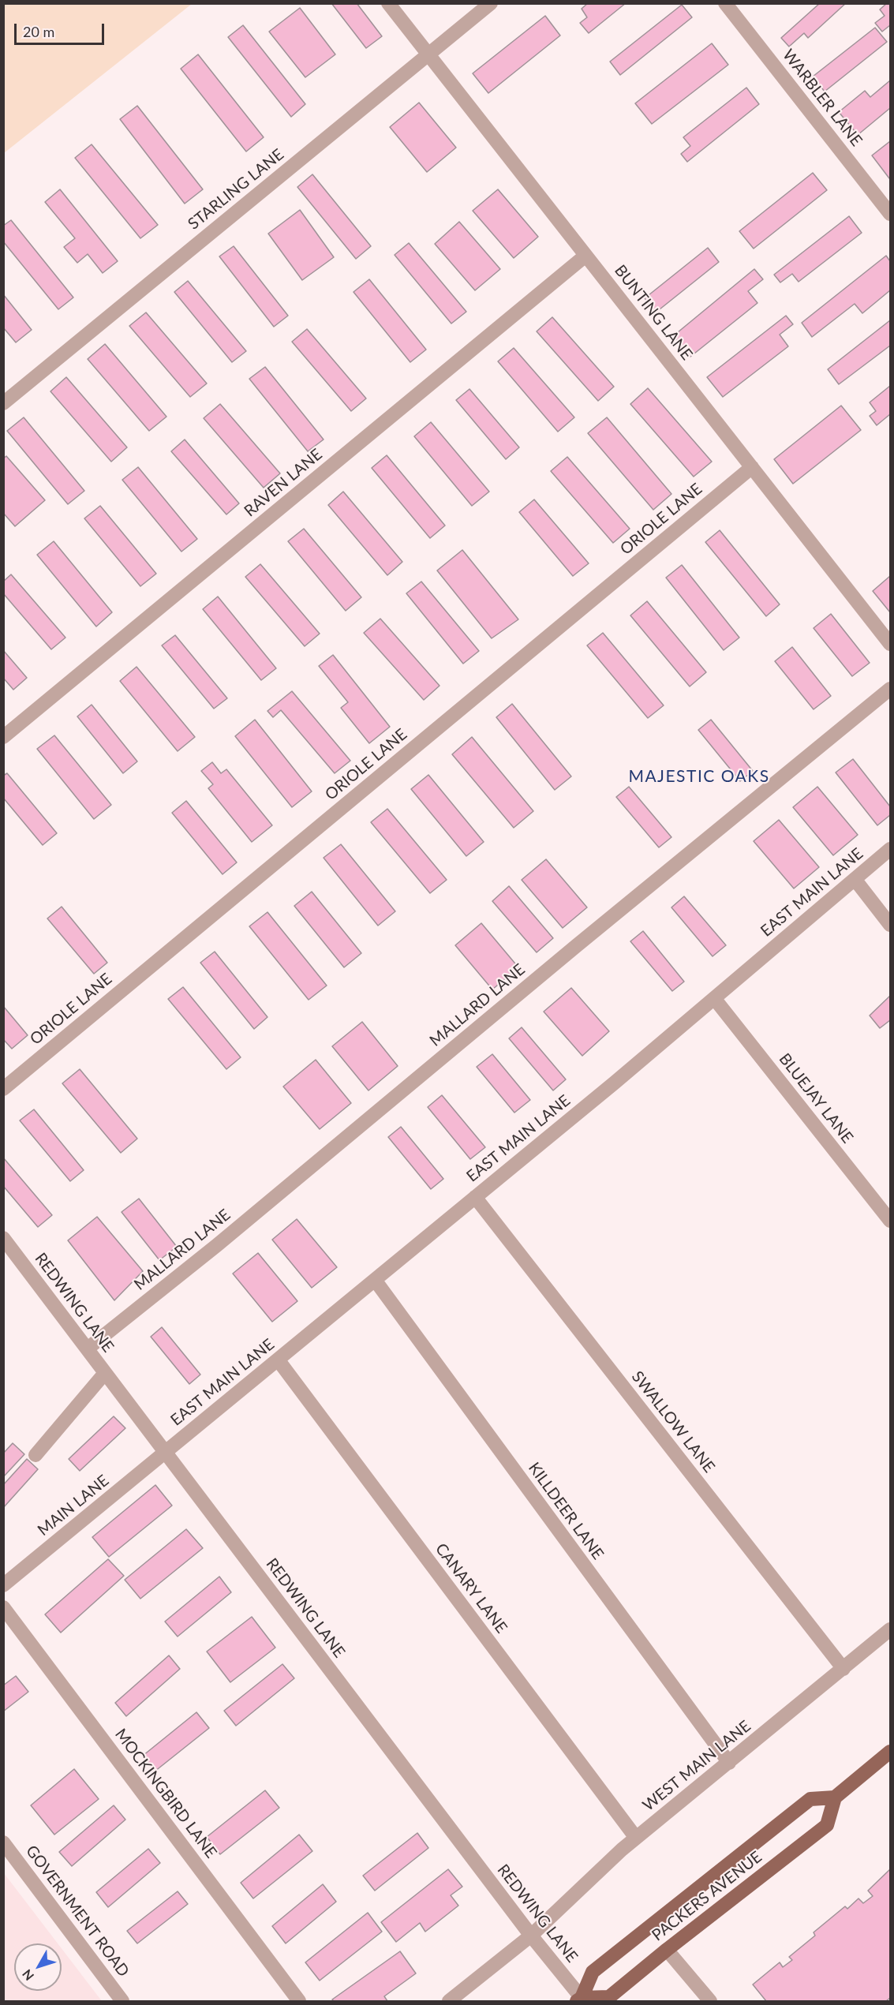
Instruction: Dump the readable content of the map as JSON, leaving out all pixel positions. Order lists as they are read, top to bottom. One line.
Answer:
{"streets":{"main road":["PACKERS AVENUE"],"street":["WARBLER LANE","STARLING LANE","BUNTING LANE","RAVEN LANE","ORIOLE LANE","EAST MAIN LANE","MALLARD LANE","BLUEJAY LANE","REDWING LANE","SWALLOW LANE","MAIN LANE","KILLDEER LANE","CANARY LANE","WEST MAIN LANE","MOCKINGBIRD LANE","GOVERNMENT ROAD"]},"crossings":[["STARLING LANE","BUNTING LANE"],["BUNTING LANE","RAVEN LANE"],["BUNTING LANE","ORIOLE LANE"],["EAST MAIN LANE","BLUEJAY LANE"],["EAST MAIN LANE","REDWING LANE"],["EAST MAIN LANE","SWALLOW LANE"],["EAST MAIN LANE","MAIN LANE"],["EAST MAIN LANE","KILLDEER LANE"],["EAST MAIN LANE","CANARY LANE"],["MALLARD LANE","REDWING LANE"],["REDWING LANE","MAIN LANE"],["REDWING LANE","WEST MAIN LANE"],["REDWING LANE","PACKERS AVENUE"],["SWALLOW LANE","WEST MAIN LANE"],["KILLDEER LANE","WEST MAIN LANE"],["CANARY LANE","WEST MAIN LANE"]],"districts":["MAJESTIC OAKS"],"scale_bar":"20 m","north":"bottom left"}
